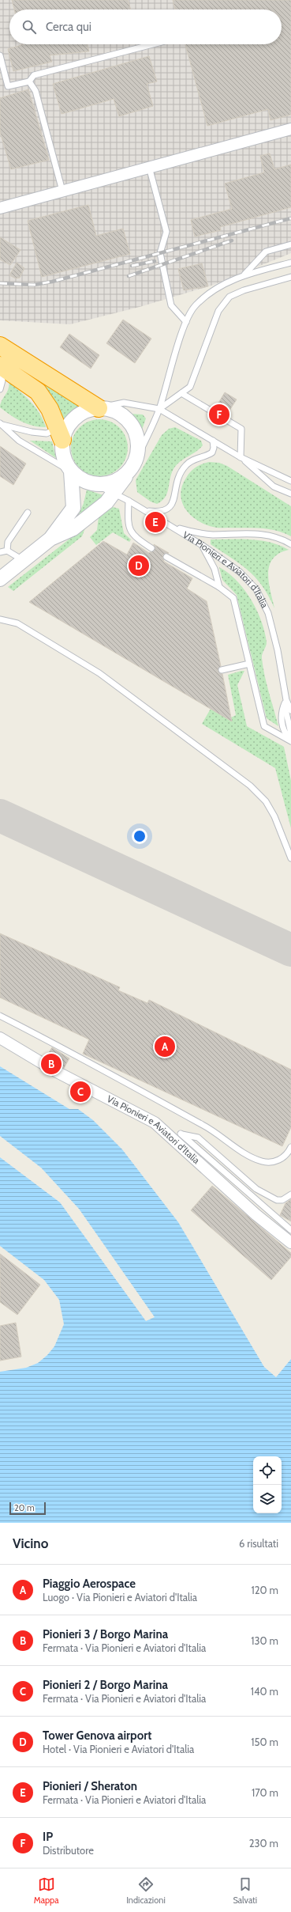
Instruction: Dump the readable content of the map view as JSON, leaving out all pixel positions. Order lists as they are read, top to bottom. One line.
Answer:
{"streets":{"street":["Via Pionieri e Aviatori d'Italia"]},"scale_bar":"20 m","page":{"search":"Cerca qui","pins":["F","E","D","A","B","C"],"scale":"20 m","heading":["Vicino","6 risultati"],"list":[{"mark":"A","name":"Piaggio Aerospace","note":"Luogo · Via Pionieri e Aviatori d'Italia","value":"120 m"},{"mark":"B","name":"Pionieri 3 / Borgo Marina","note":"Fermata · Via Pionieri e Aviatori d'Italia","value":"130 m"},{"mark":"C","name":"Pionieri 2 / Borgo Marina","note":"Fermata · Via Pionieri e Aviatori d'Italia","value":"140 m"},{"mark":"D","name":"Tower Genova airport","note":"Hotel · Via Pionieri e Aviatori d'Italia","value":"150 m"},{"mark":"E","name":"Pionieri / Sheraton","note":"Fermata · Via Pionieri e Aviatori d'Italia","value":"170 m"},{"mark":"F","name":"IP","note":"Distributore","value":"230 m"}],"nav":["Mappa","Indicazioni","Salvati"]}}
